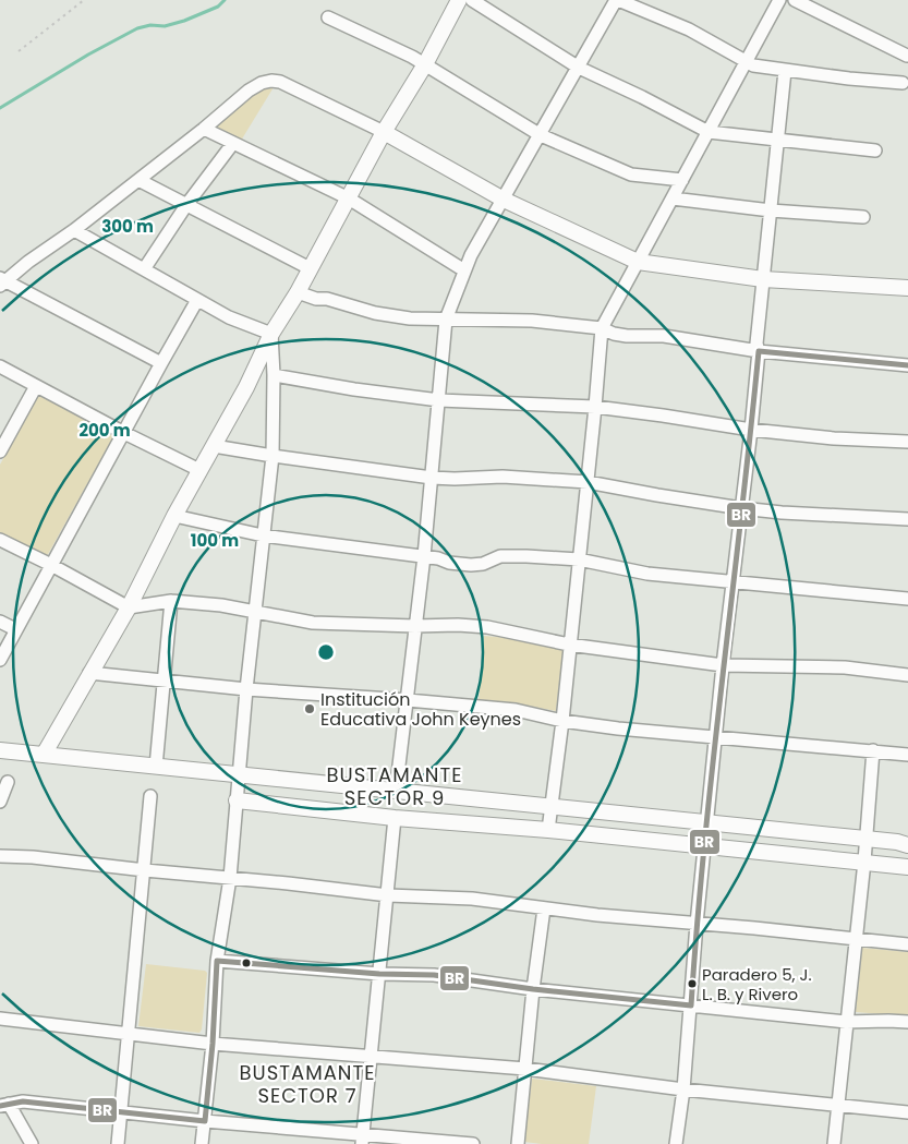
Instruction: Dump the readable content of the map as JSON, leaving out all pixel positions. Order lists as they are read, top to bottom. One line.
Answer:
{"districts":["BUSTAMANTE SECTOR 9","BUSTAMANTE SECTOR 7"],"places":["Institución Educativa John Keynes","Paradero 5, J. L. B. y Rivero"],"lines":["transit line BR"],"rings":["300 m","200 m","100 m"]}
